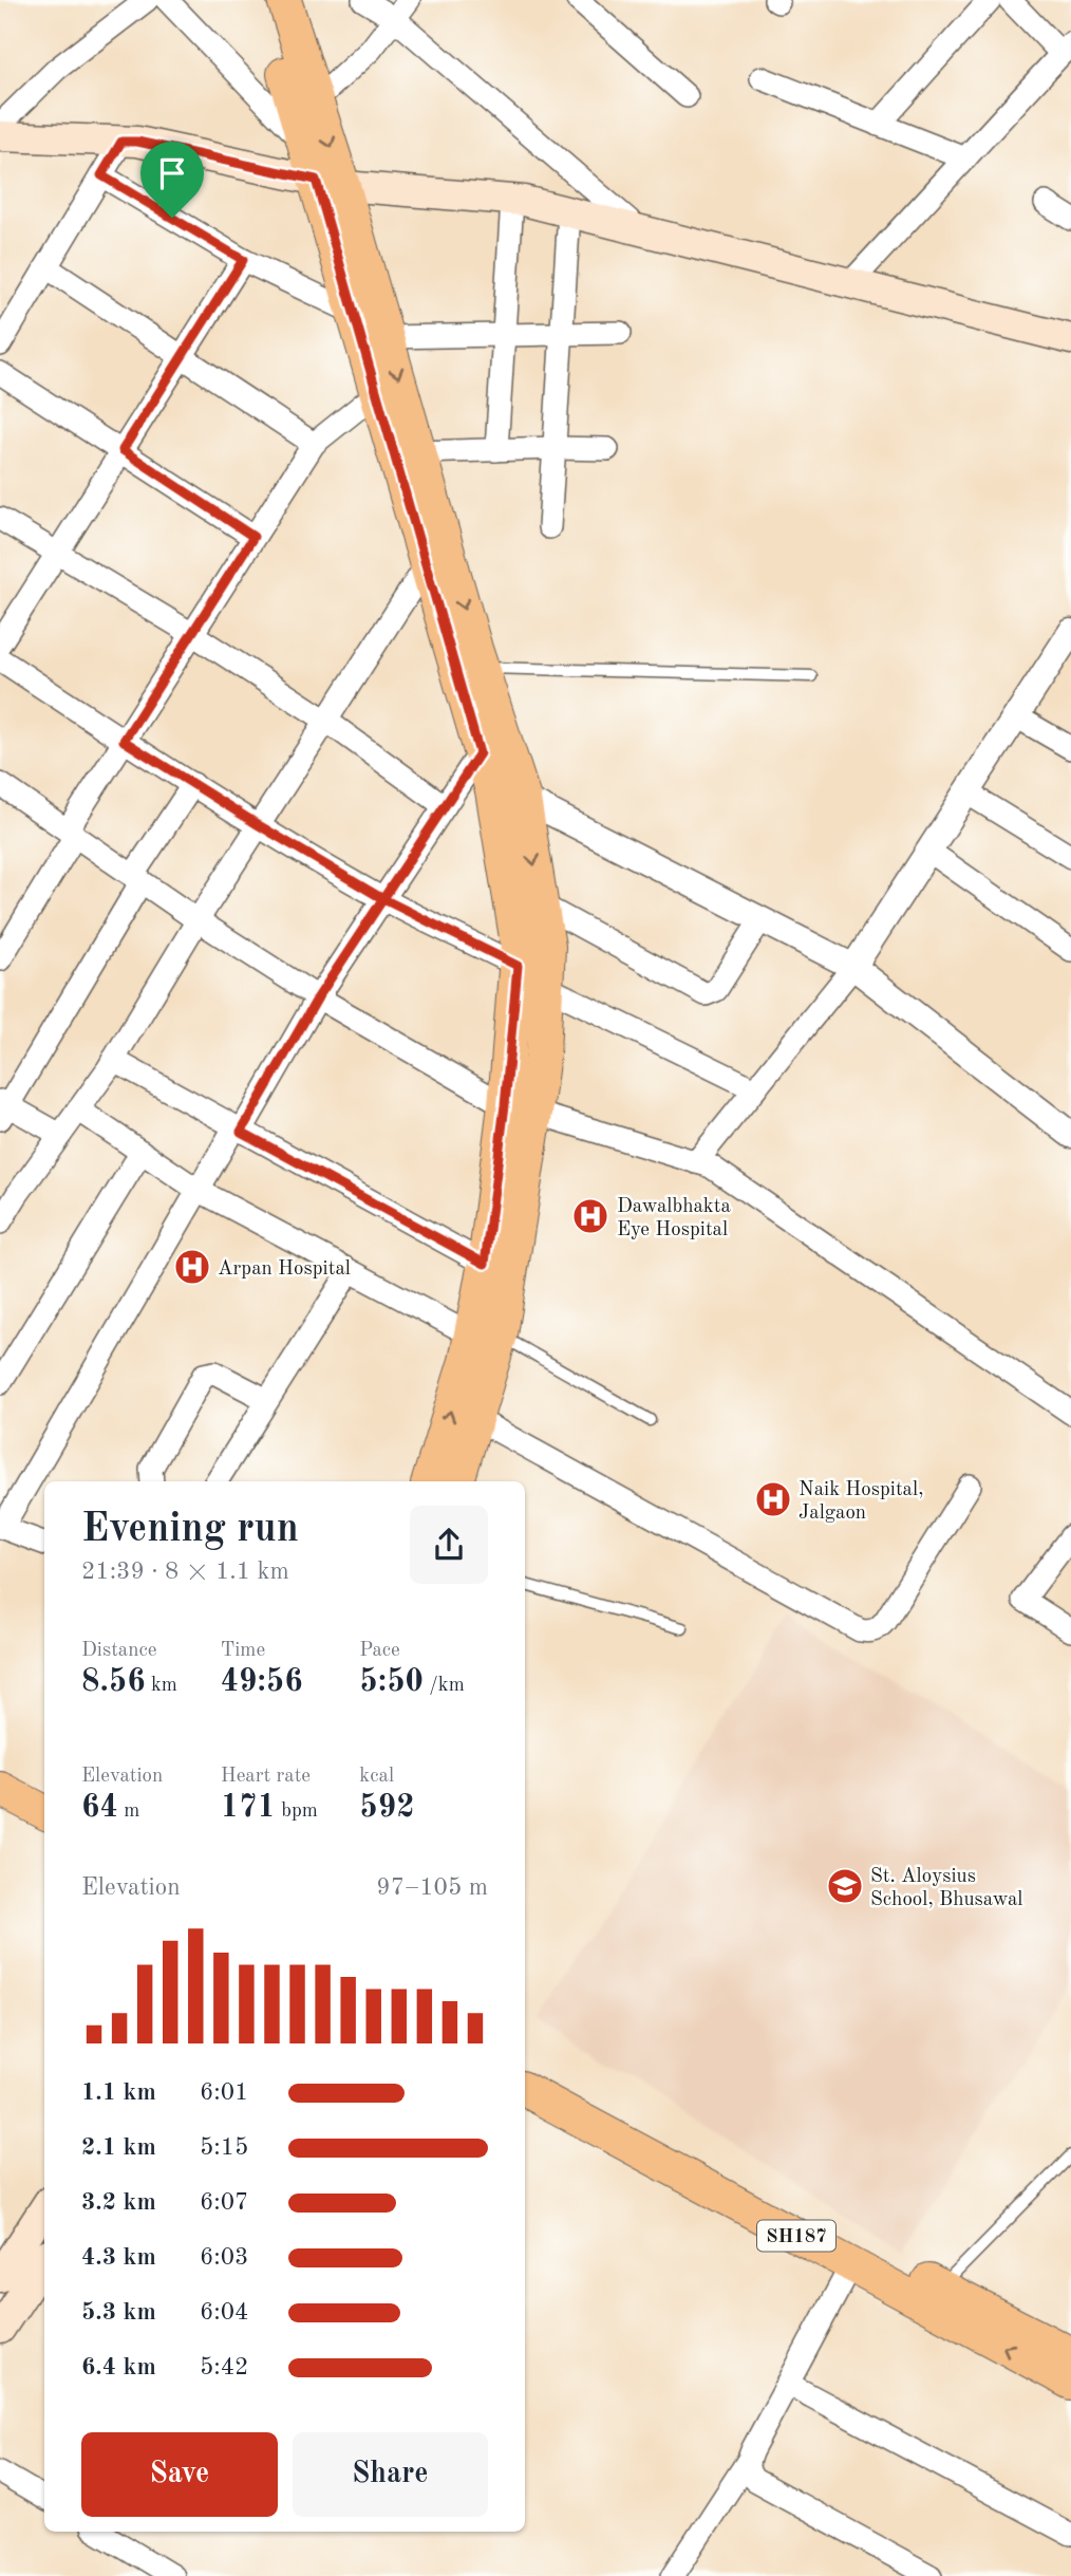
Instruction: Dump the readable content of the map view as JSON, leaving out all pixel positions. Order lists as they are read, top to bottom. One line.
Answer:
{"streets":{"main road":["SH187"]},"places":{"hospital":["Dawalbhakta Eye Hospital","Arpan Hospital","Naik Hospital, Jalgaon"],"school or university":["St. Aloysius School, Bhusawal"]},"page":{"heading":["Evening run","21:39 · 8 × 1.1 km"],"stats":[["Distance","8.56 km"],["Time","49:56"],["Pace","5:50 /km"],["Elevation","64 m"],["Heart rate","171 bpm"],["kcal","592"]],"chart":["Elevation","97–105 m"],"list":[{"name":"1.1 km","note":"6:01"},{"name":"2.1 km","note":"5:15"},{"name":"3.2 km","note":"6:07"},{"name":"4.3 km","note":"6:03"},{"name":"5.3 km","note":"6:04"},{"name":"6.4 km","note":"5:42"}],"buttons":["Save","Share"]}}
